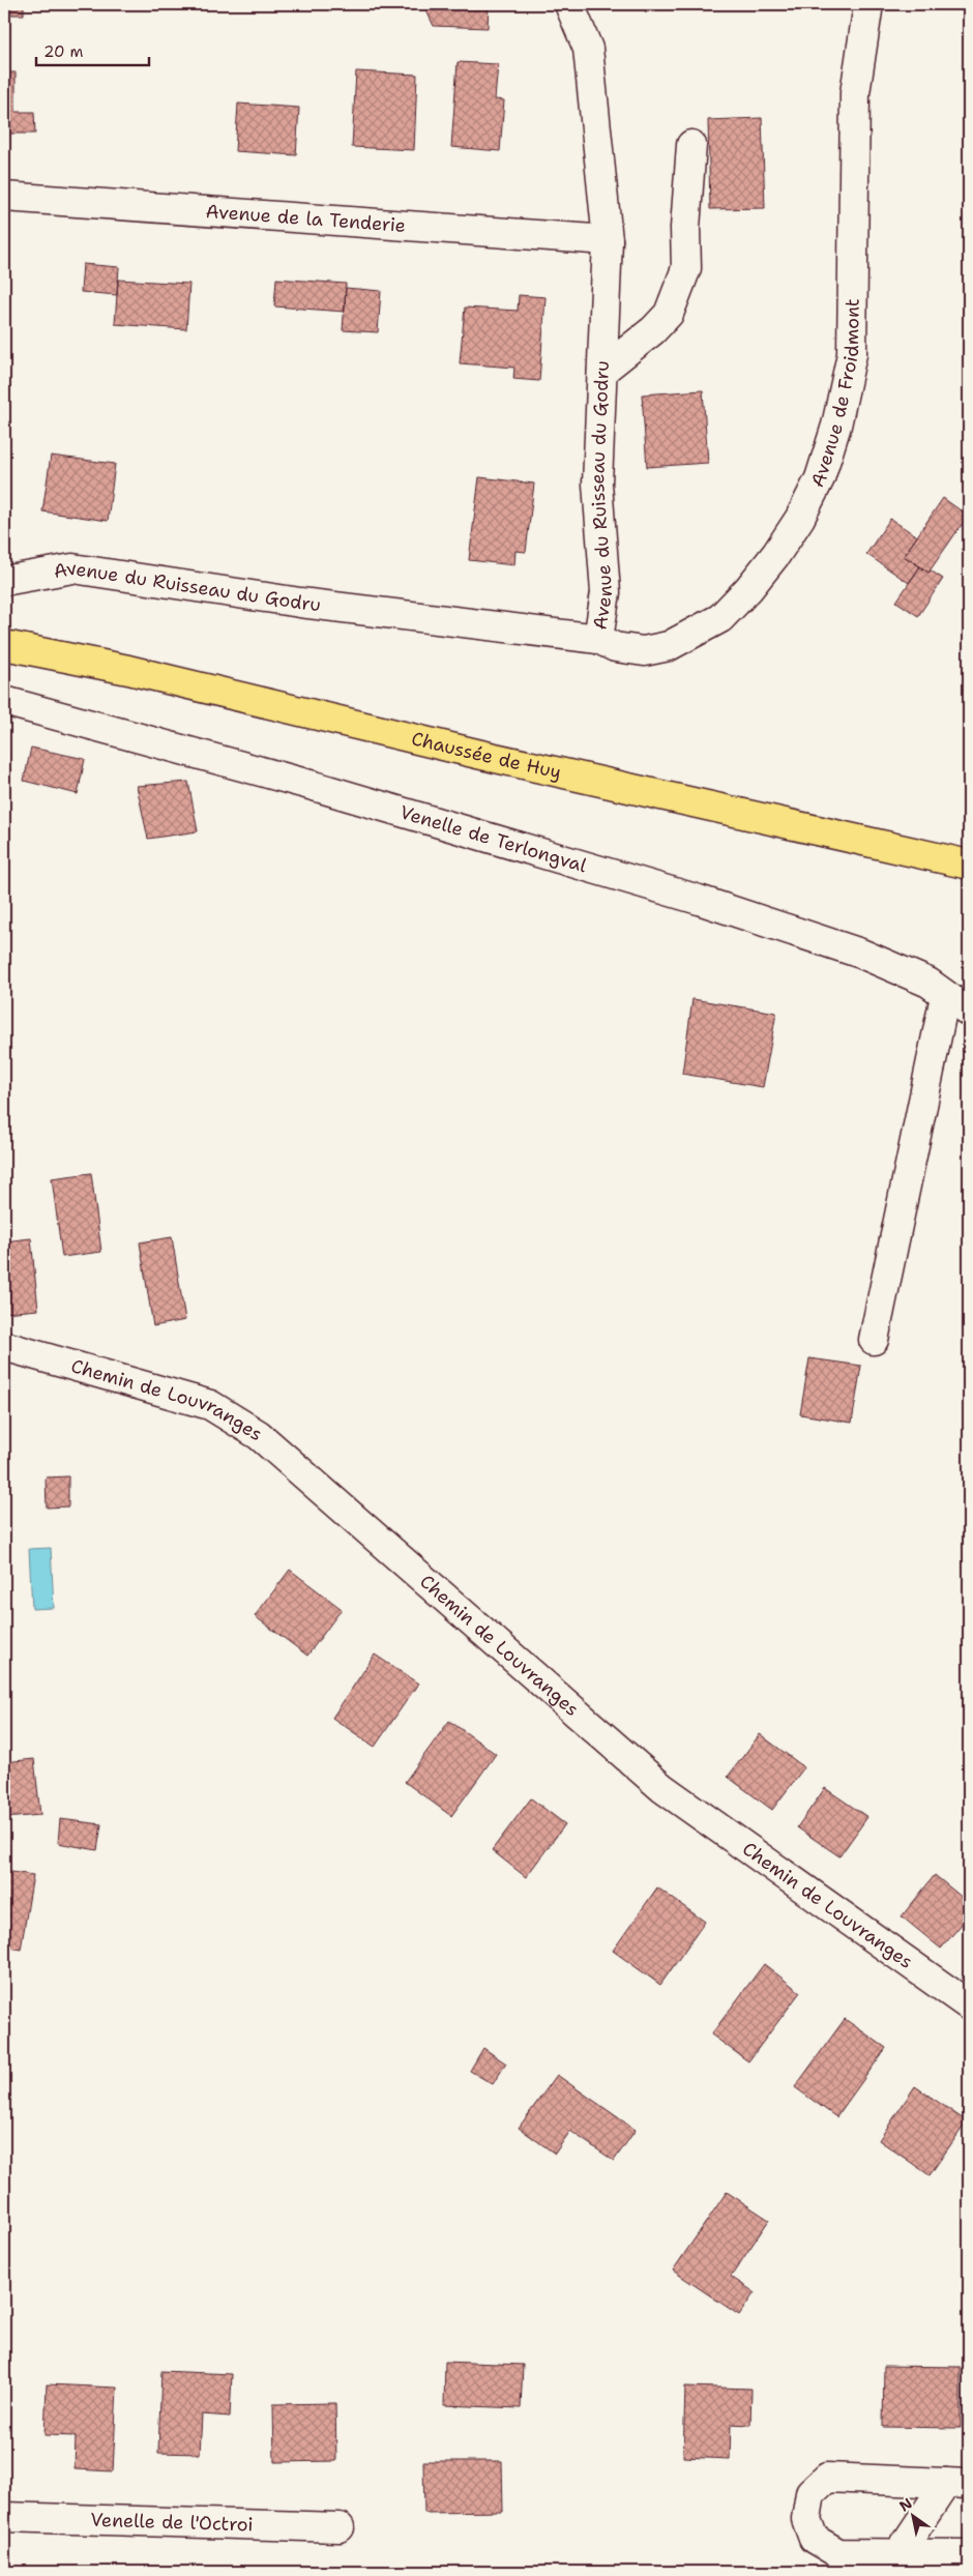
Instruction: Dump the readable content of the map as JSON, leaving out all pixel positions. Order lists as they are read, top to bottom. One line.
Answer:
{"streets":{"main road":["Chaussée de Huy"],"street":["Avenue de la Tenderie","Avenue de Froidmont","Avenue du Ruisseau du Godru","Venelle de Terlongval","Chemin de Louvranges","Venelle de l'Octroi"]},"crossings":[["Avenue de la Tenderie","Avenue du Ruisseau du Godru"],["Avenue de Froidmont","Avenue du Ruisseau du Godru"]],"scale_bar":"20 m","north":"top left"}
